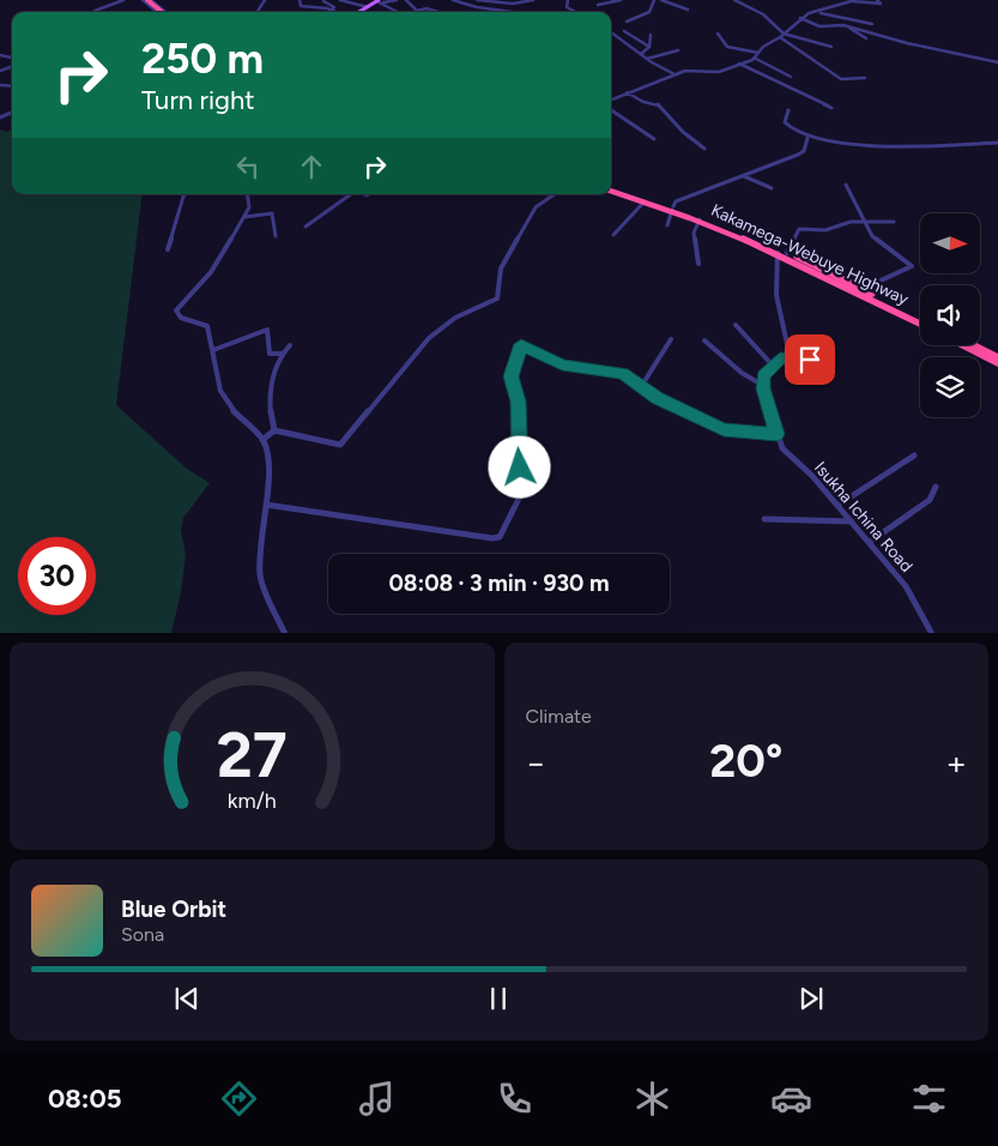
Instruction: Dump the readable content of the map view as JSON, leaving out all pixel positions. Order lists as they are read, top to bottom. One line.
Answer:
{"streets":{"highway":["Kakamega-Webuye Highway"],"street":["Isukha Ichina Road"]},"north":"right","page":{"turn":["250 m","Turn right"],"limit":"30","trip":"08:08 · 3 min · 930 m","tile":"Climate","heat":["−","20°","+"],"song":["Blue Orbit","Sona"],"tabs":"08:05","gauge":["27","km/h"]}}
